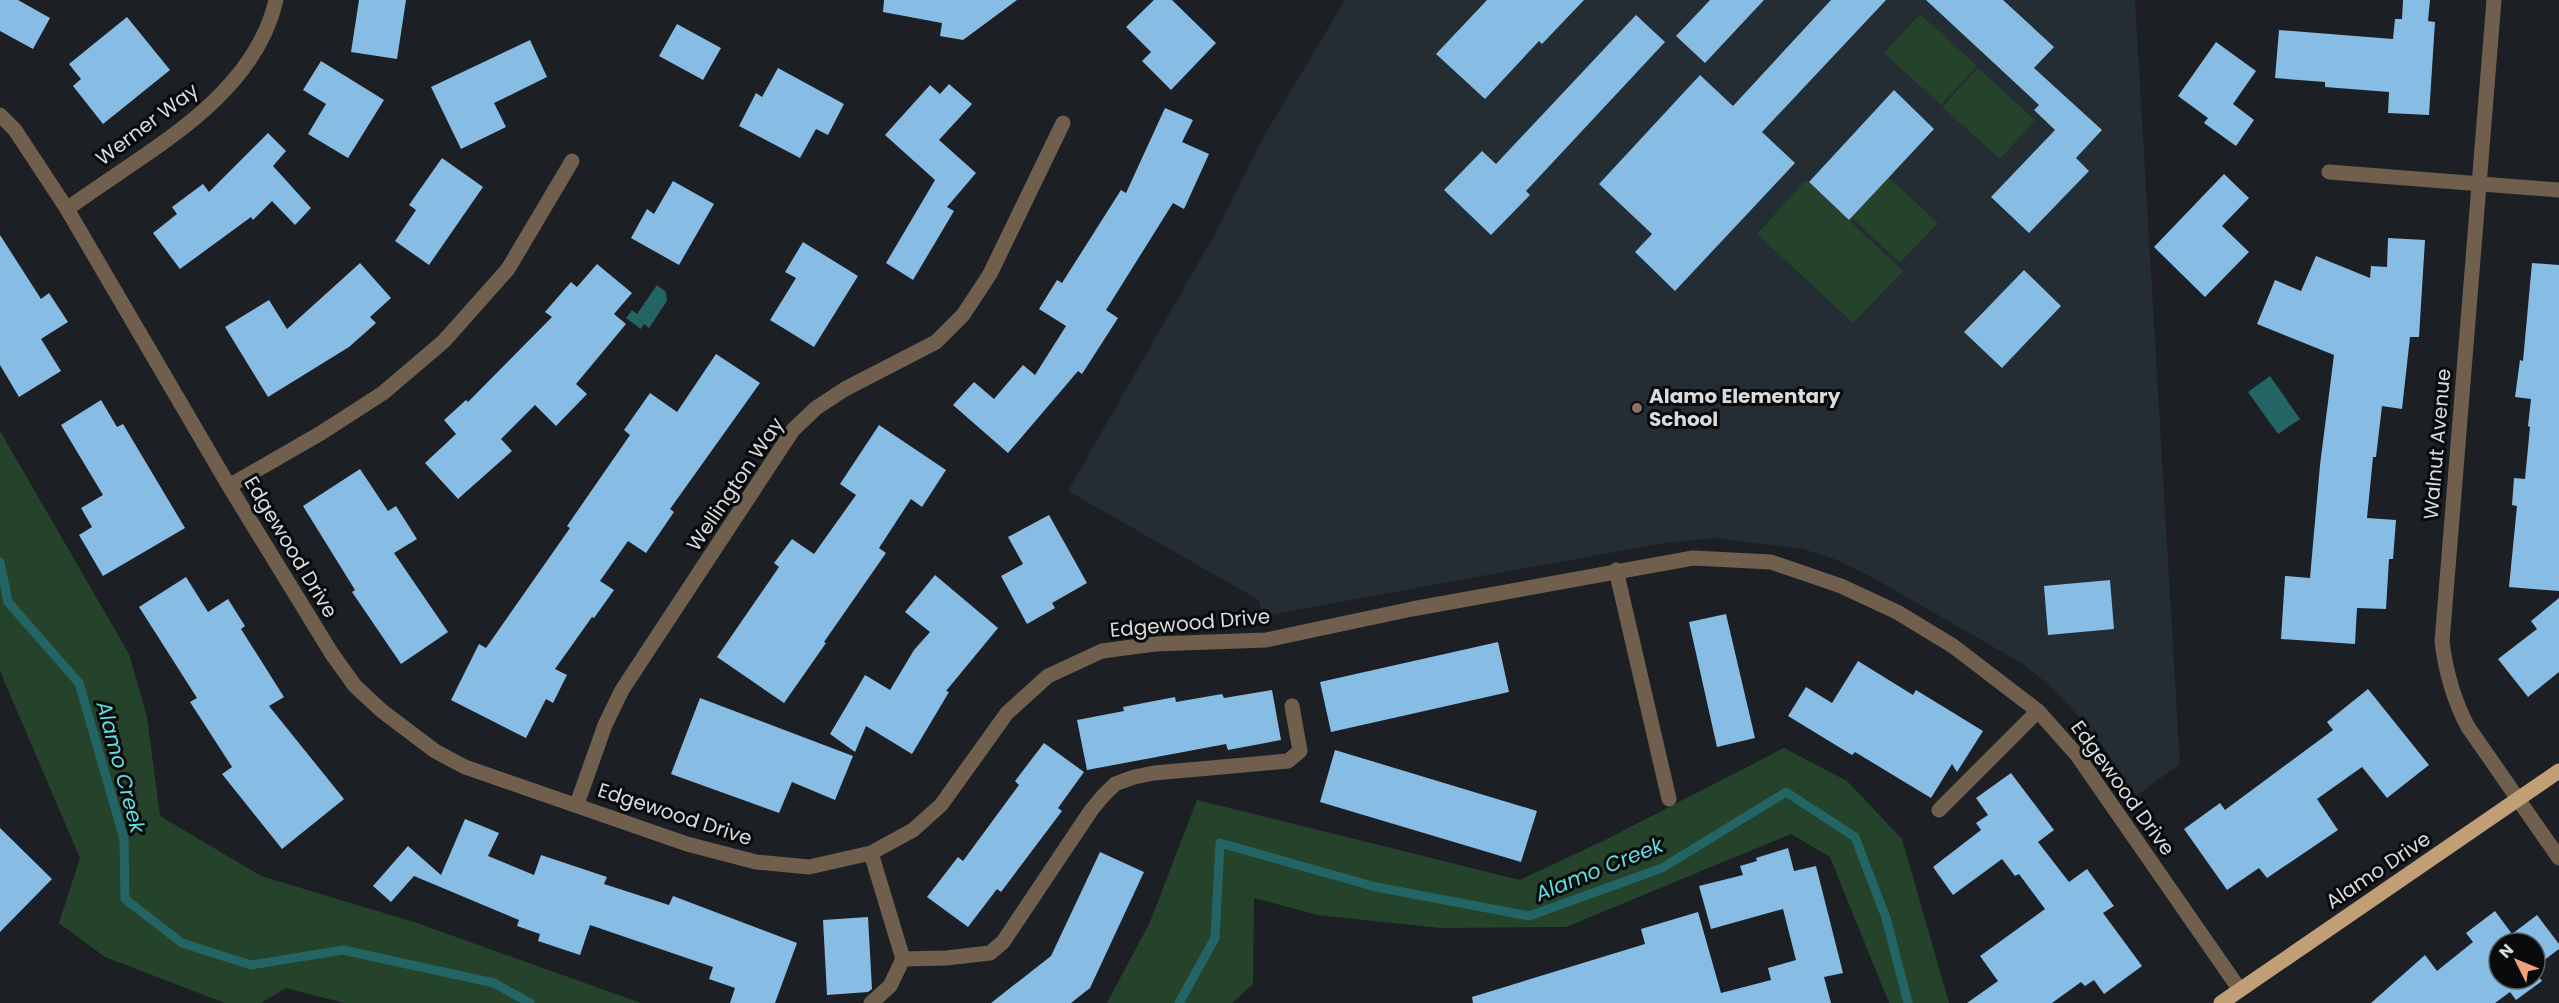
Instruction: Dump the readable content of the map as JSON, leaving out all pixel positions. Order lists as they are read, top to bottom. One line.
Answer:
{"streets":{"main road":["Alamo Drive"],"street":["Werner Way","Walnut Avenue","Wellington Way","Edgewood Drive"]},"crossings":[["Werner Way","Edgewood Drive"],["Walnut Avenue","Alamo Drive"],["Wellington Way","Edgewood Drive"],["Edgewood Drive","Alamo Drive"]],"water":["Alamo Creek"],"places":["Alamo Elementary School"],"north":"top left"}
